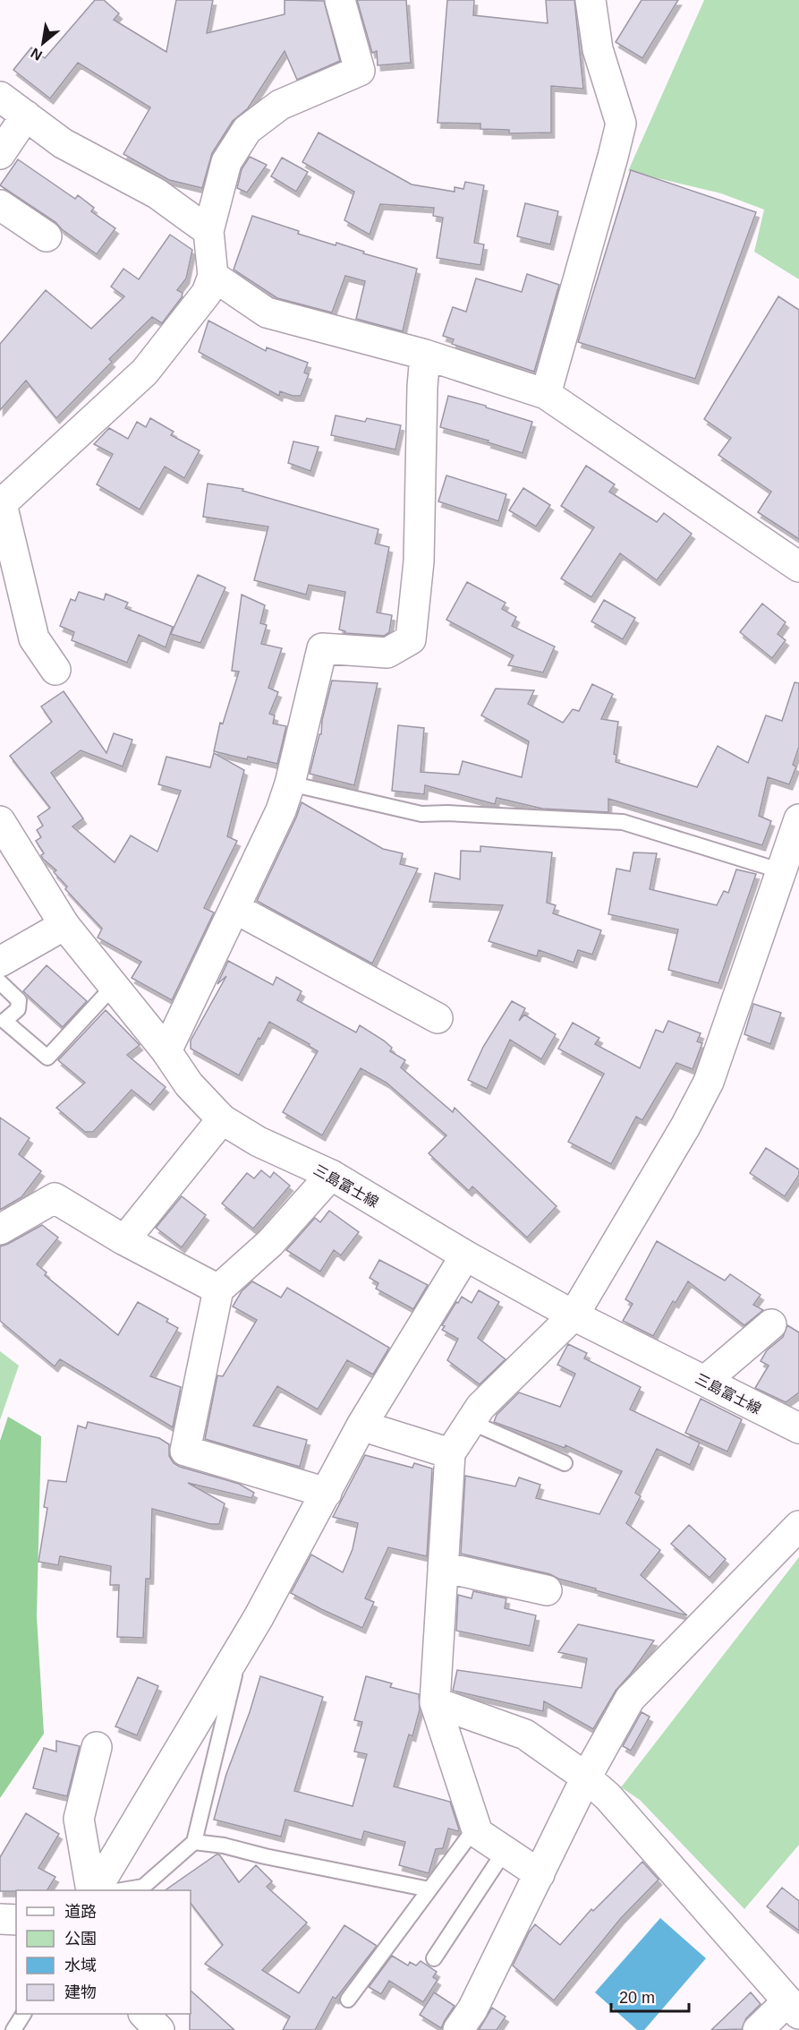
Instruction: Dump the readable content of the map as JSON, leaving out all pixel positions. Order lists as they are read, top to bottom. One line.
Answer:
{"streets":{"street":["三島富士線"]},"legend":["道路","公園","水域","建物"],"scale_bar":"20 m","north":"bottom left"}
